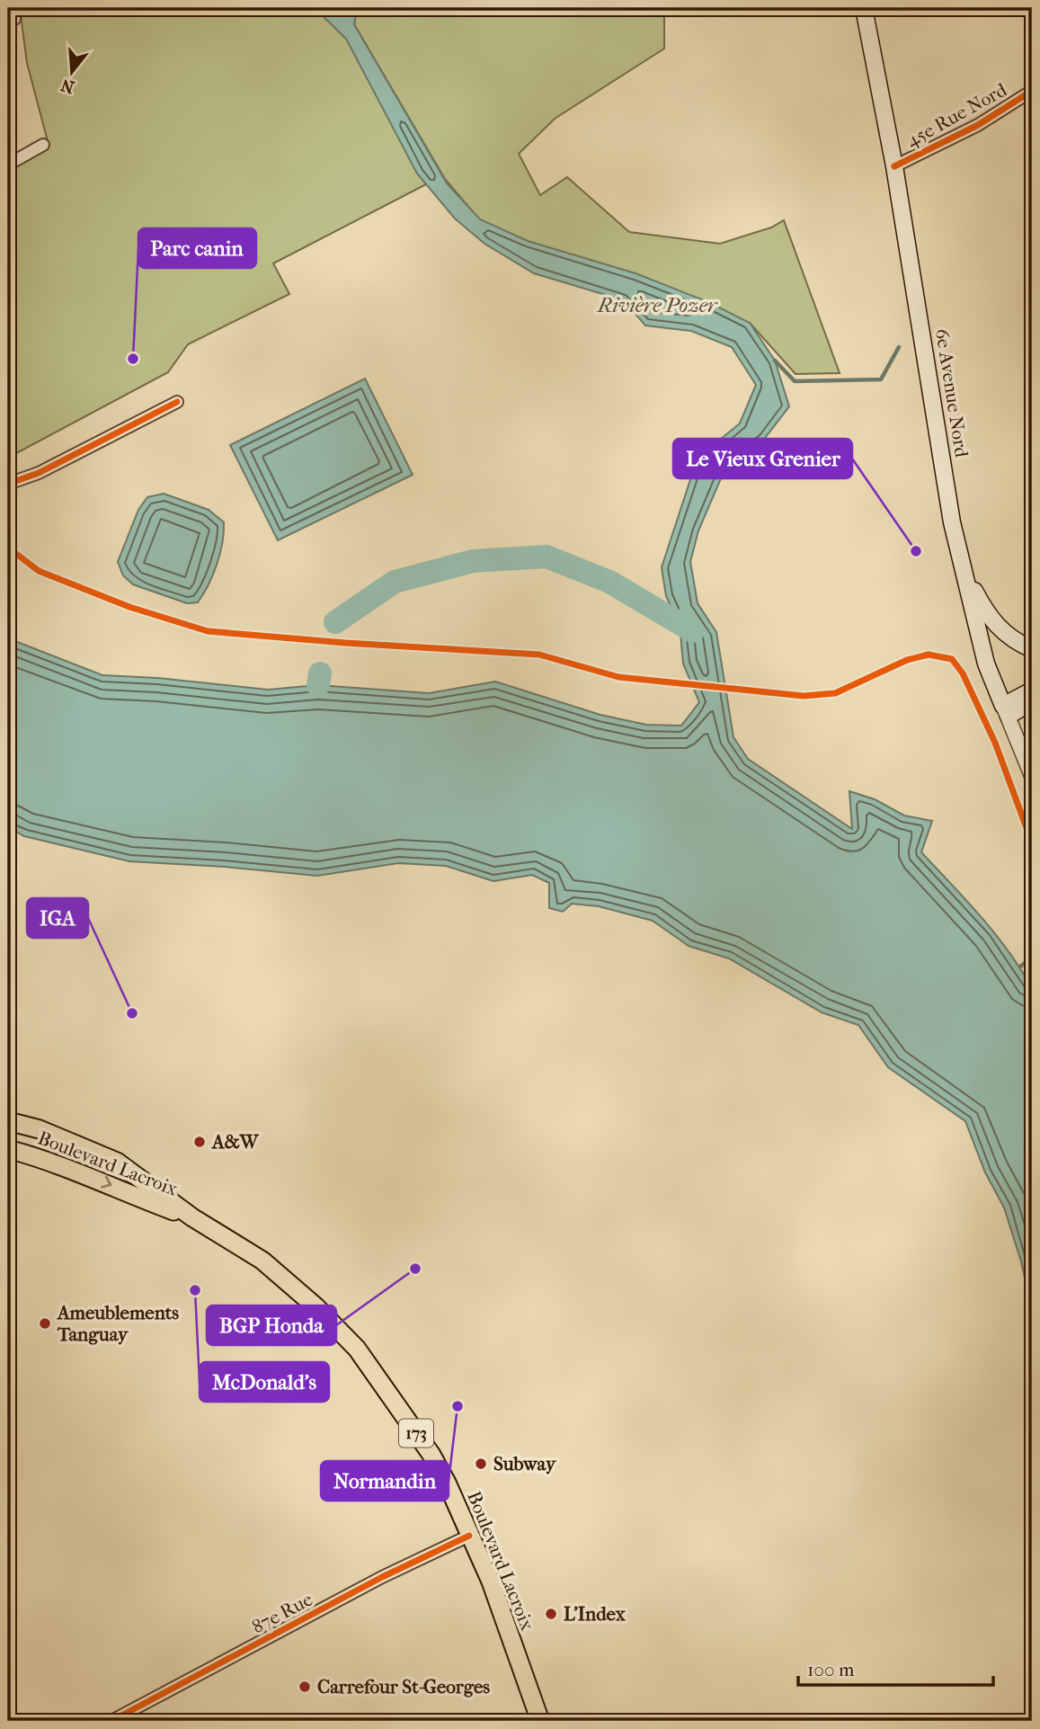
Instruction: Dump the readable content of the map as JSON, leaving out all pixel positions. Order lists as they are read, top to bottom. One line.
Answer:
{"streets":{"main road":["6e Avenue Nord","Boulevard Lacroix","173"],"street":["45e Rue Nord","87e Rue"]},"crossings":[["45e Rue Nord","6e Avenue Nord"],["Boulevard Lacroix","87e Rue"]],"water":["Rivière Pozer"],"places":["Parc canin","Le Vieux Grenier","IGA","A&W","BGP Honda","McDonald's","Ameublements Tanguay","Normandin","Subway","L'Index","Carrefour St-Georges"],"scale_bar":"100 m","north":"bottom"}
